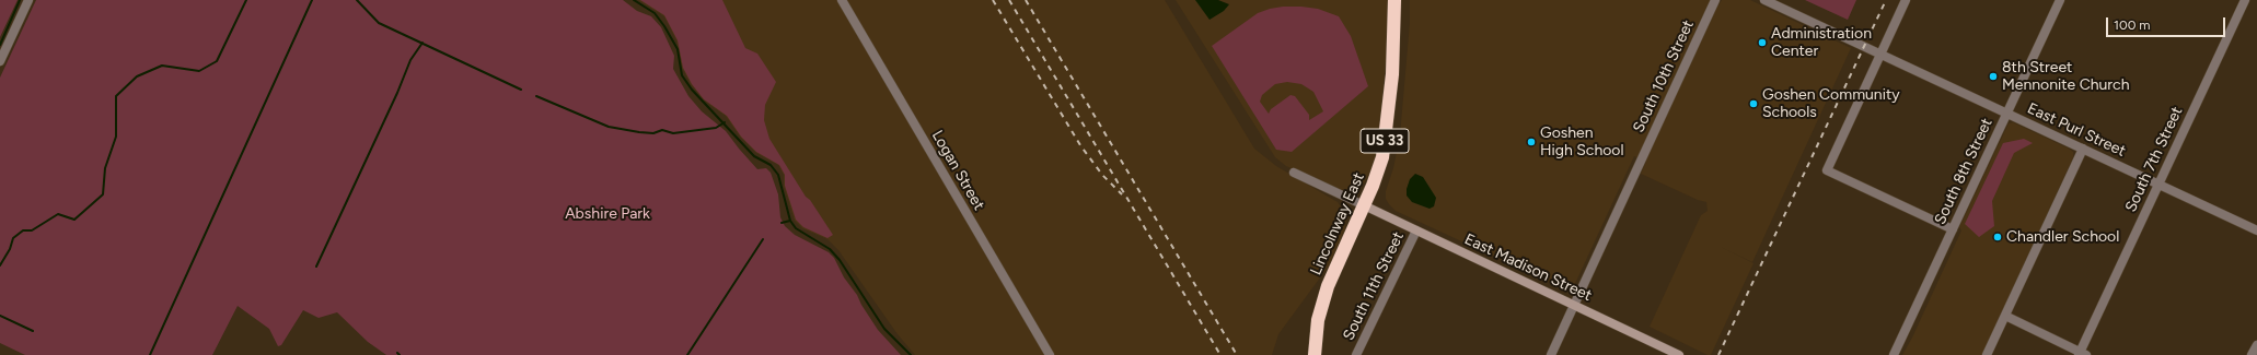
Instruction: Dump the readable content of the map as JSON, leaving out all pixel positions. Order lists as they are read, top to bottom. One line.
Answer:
{"streets":{"highway":["US 33","Lincolnway East"],"main road":["East Madison Street"],"street":["South 10th Street","East Purl Street","South 7th Street","Logan Street","South 8th Street","South 11th Street"]},"crossings":[["South 10th Street","East Madison Street"],["East Purl Street","South 7th Street"],["East Purl Street","South 8th Street"],["Lincolnway East","East Madison Street"],["East Madison Street","South 11th Street"]],"parks":["Abshire Park"],"places":["Administration Center","8th Street Mennonite Church","Goshen Community Schools","Goshen High School","Chandler School"],"scale_bar":"100 m"}
